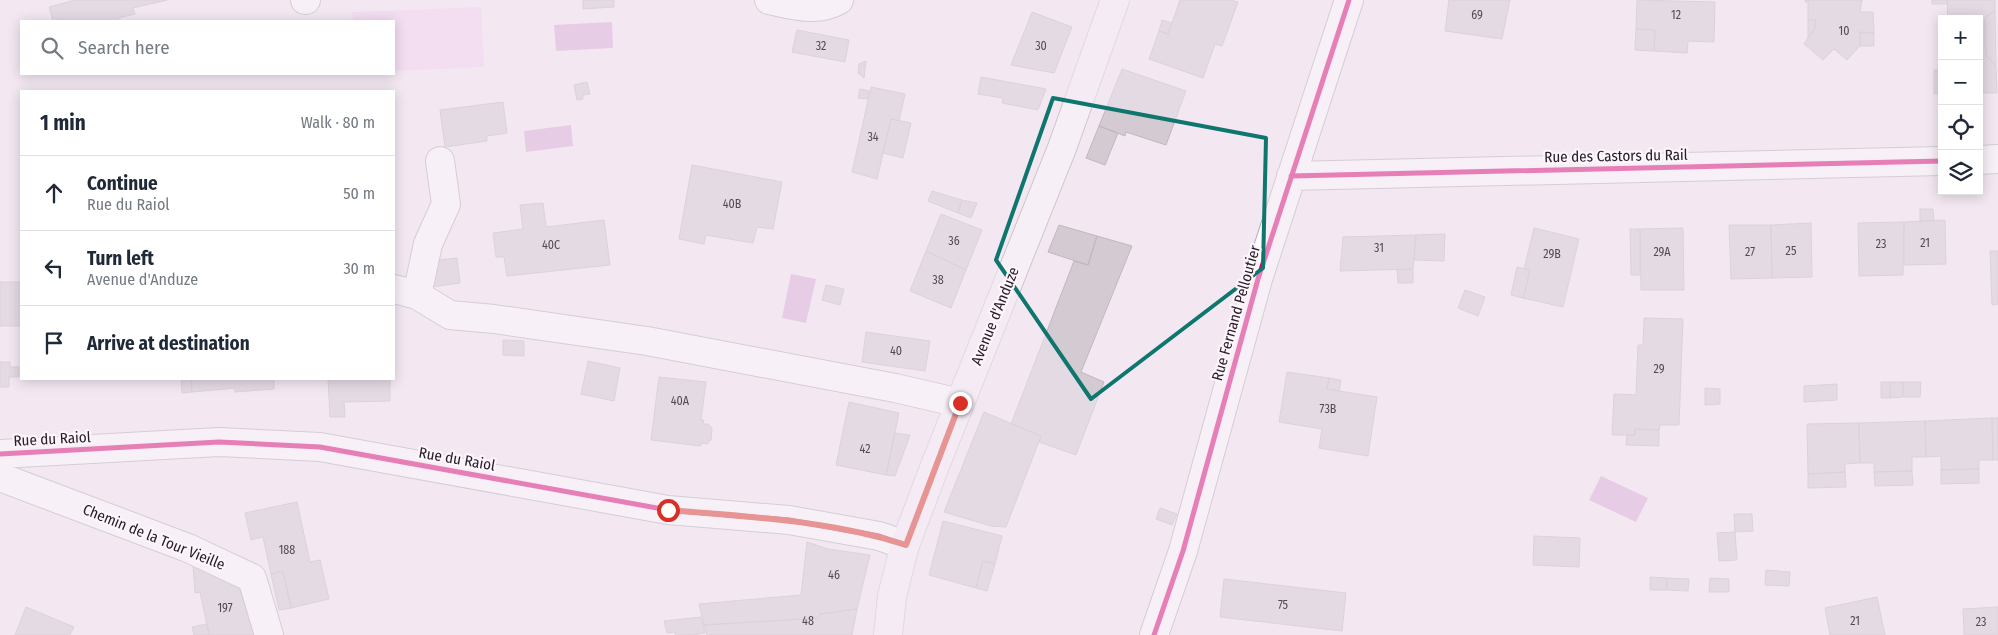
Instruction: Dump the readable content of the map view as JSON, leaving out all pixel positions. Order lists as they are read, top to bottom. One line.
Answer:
{"streets":{"main road":["Avenue d'Anduze"],"street":["Rue des Castors du Rail","Rue Fernand Pelloutier","Rue du Raiol","Chemin de la Tour Vieille"]},"crossings":[["Rue des Castors du Rail","Rue Fernand Pelloutier"],["Avenue d'Anduze","Rue du Raiol"]],"house_numbers":["69","12","10","32","30","34","40B","36","21","23","40C","31","25","29A","27","29B","38","40","29","40A","73B","42","188","46","75","197","48","21","23"],"page":{"map_buttons":["+","−"],"search":"Search here","heading":["1 min","Walk · 80 m"],"list":[["Continue","Rue du Raiol","50 m"],["Turn left","Avenue d'Anduze","30 m"],"Arrive at destination"]}}
